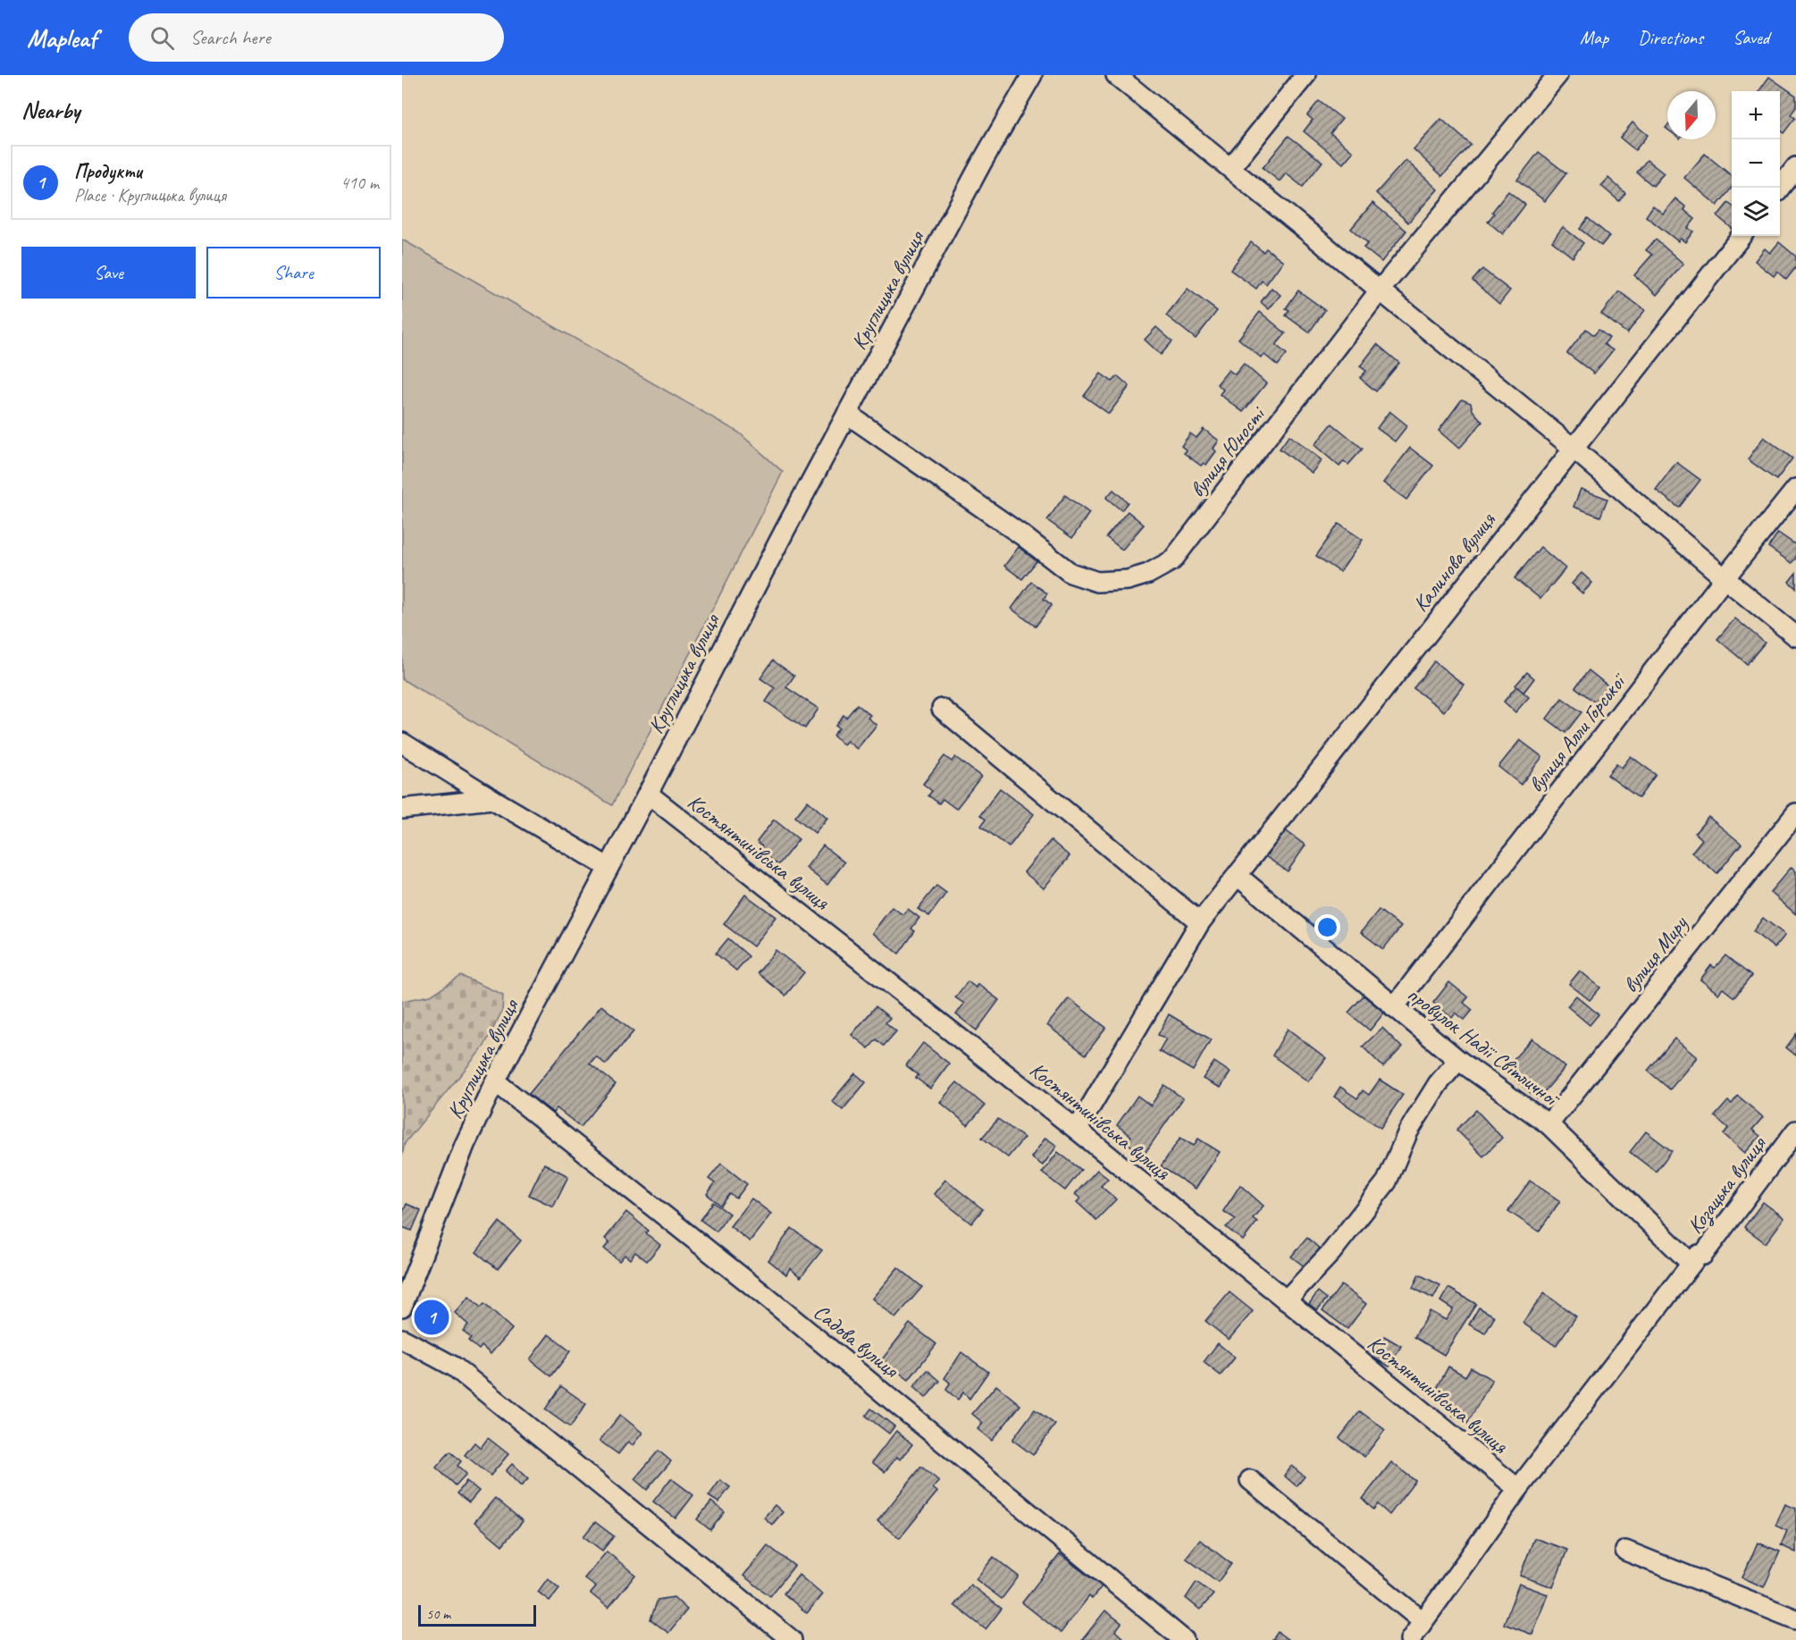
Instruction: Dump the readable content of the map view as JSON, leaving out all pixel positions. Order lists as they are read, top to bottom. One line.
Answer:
{"streets":{"street":["Круглицька вулиця","вулиця Юності","Калинова вулиця","вулиця Алли Горської","Костянтинівська вулиця","вулиця Миру","провулок Надії Світличної","Козацька вулиця","Садова вулиця"]},"crossings":[["Круглицька вулиця","вулиця Юності"],["Круглицька вулиця","Костянтинівська вулиця"],["Круглицька вулиця","Садова вулиця"],["Калинова вулиця","Костянтинівська вулиця"],["Калинова вулиця","провулок Надії Світличної"],["вулиця Алли Горської","провулок Надії Світличної"],["Костянтинівська вулиця","Козацька вулиця"],["вулиця Миру","провулок Надії Світличної"],["провулок Надії Світличної","Козацька вулиця"]],"scale_bar":"50 m","north":"bottom","page":{"header":"Mapleaf","search":"Search here","nav":["Map","Directions","Saved"],"heading":"Nearby","map_buttons":["+","−"],"list":[{"mark":"1","name":"Продукти","note":"Place · Круглицька вулиця","value":"410 m"}],"buttons":["Save","Share"],"pins":"1","scale":"50 m"}}
